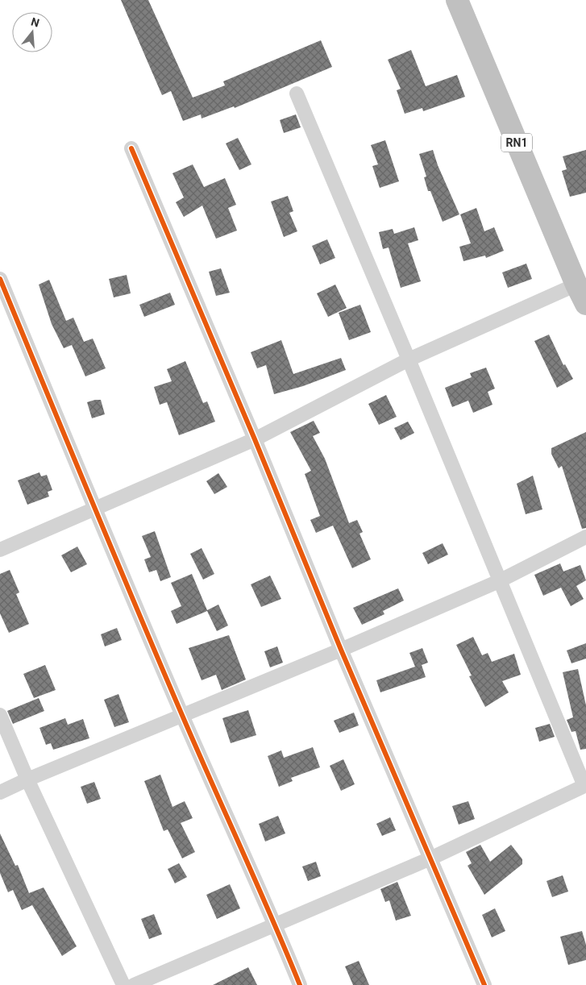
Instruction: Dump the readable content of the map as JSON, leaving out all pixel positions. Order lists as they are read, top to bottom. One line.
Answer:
{"streets":{"highway":["RN1"]},"north":"top"}
